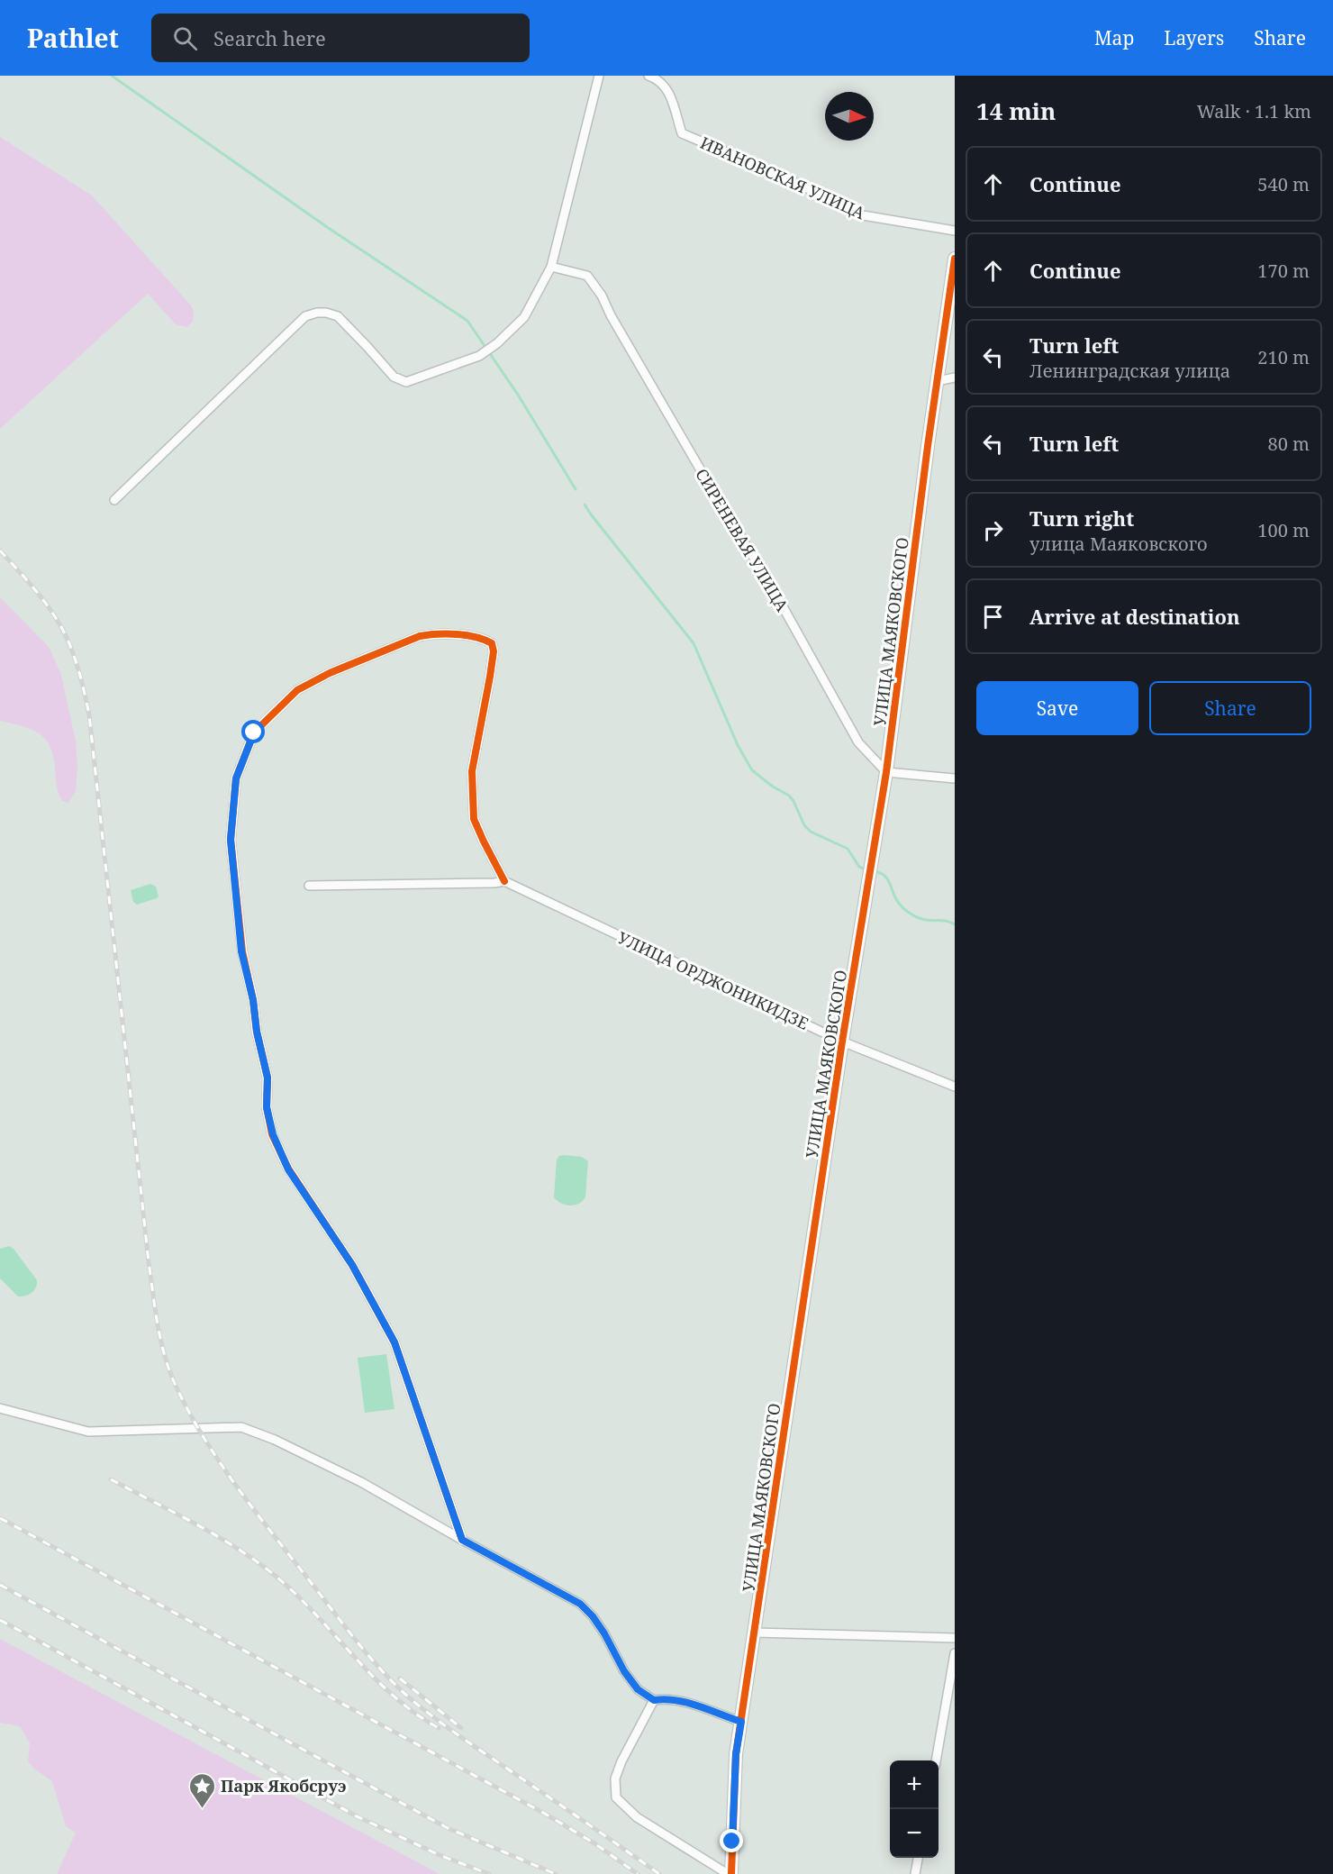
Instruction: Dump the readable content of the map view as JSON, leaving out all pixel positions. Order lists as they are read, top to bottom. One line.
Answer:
{"streets":{"street":["ИВАНОВСКАЯ УЛИЦА","СИРЕНЕВАЯ УЛИЦА","УЛИЦА МАЯКОВСКОГО","УЛИЦА ОРДЖОНИКИДЗЕ"]},"crossings":[["СИРЕНЕВАЯ УЛИЦА","УЛИЦА МАЯКОВСКОГО"],["УЛИЦА МАЯКОВСКОГО","УЛИЦА ОРДЖОНИКИДЗЕ"]],"places":{"place":["Парк Якобсруэ"]},"north":"right","page":{"header":"Pathlet","search":"Search here","nav":["Map","Layers","Share"],"heading":["14 min","Walk · 1.1 km"],"list":[["Continue","540 m"],["Continue","170 m"],["Turn left","Ленинградская улица","210 m"],["Turn left","80 m"],["Turn right","улица Маяковского","100 m"],"Arrive at destination"],"buttons":["Save","Share"],"map_buttons":["+","−"]}}
